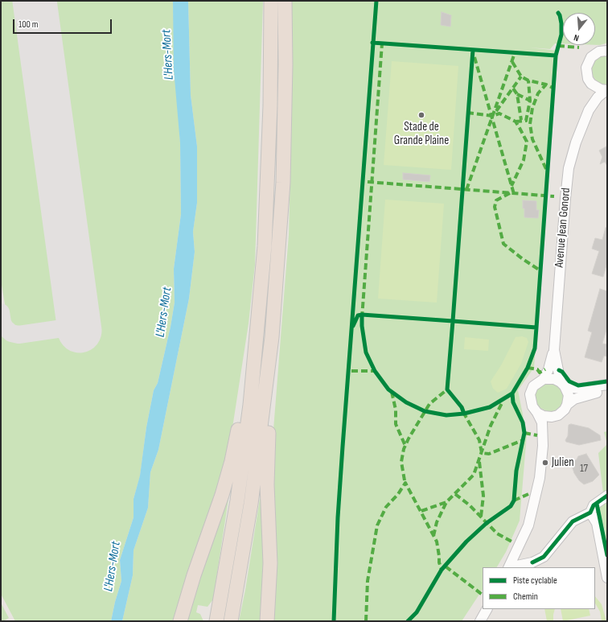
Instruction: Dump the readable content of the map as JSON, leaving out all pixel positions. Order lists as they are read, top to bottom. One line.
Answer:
{"streets":{"street":["Avenue Jean Gonord"]},"water":["L'Hers-Mort"],"places":["Stade de Grande Plaine","Julien"],"house_numbers":["17"],"legend":["Piste cyclable","Chemin"],"scale_bar":"100 m","north":"bottom"}
